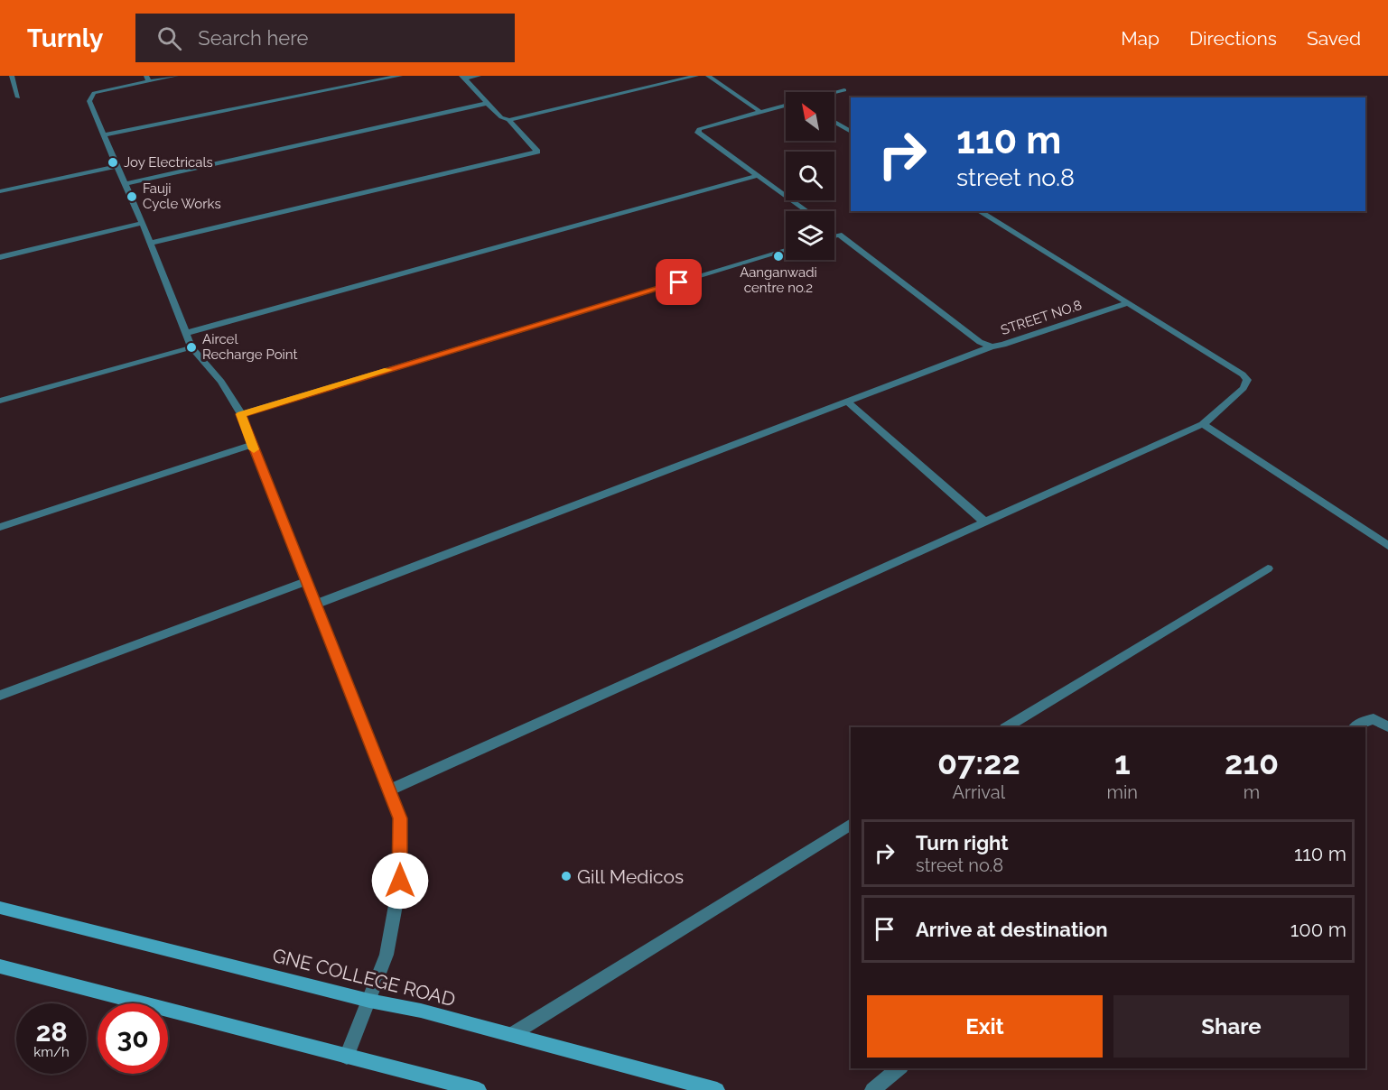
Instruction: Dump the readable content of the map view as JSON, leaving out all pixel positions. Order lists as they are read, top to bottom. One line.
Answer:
{"streets":{"street":["STREET NO.8","GNE COLLEGE ROAD"]},"places":["Joy Electricals","Fauji Cycle Works","Aanganwadi centre no.2","Aircel Recharge Point","Gill Medicos"],"north":"top left","page":{"header":"Turnly","search":"Search here","nav":["Map","Directions","Saved"],"turn":["110 m","street no.8"],"eta":["07:22","Arrival","1","min","210","m"],"list":[{"name":"Turn right","note":"street no.8","value":"110 m"},{"name":"Arrive at destination","value":"100 m"}],"buttons":["Exit","Share"],"speed":"28 km/h","limit":"30"}}
